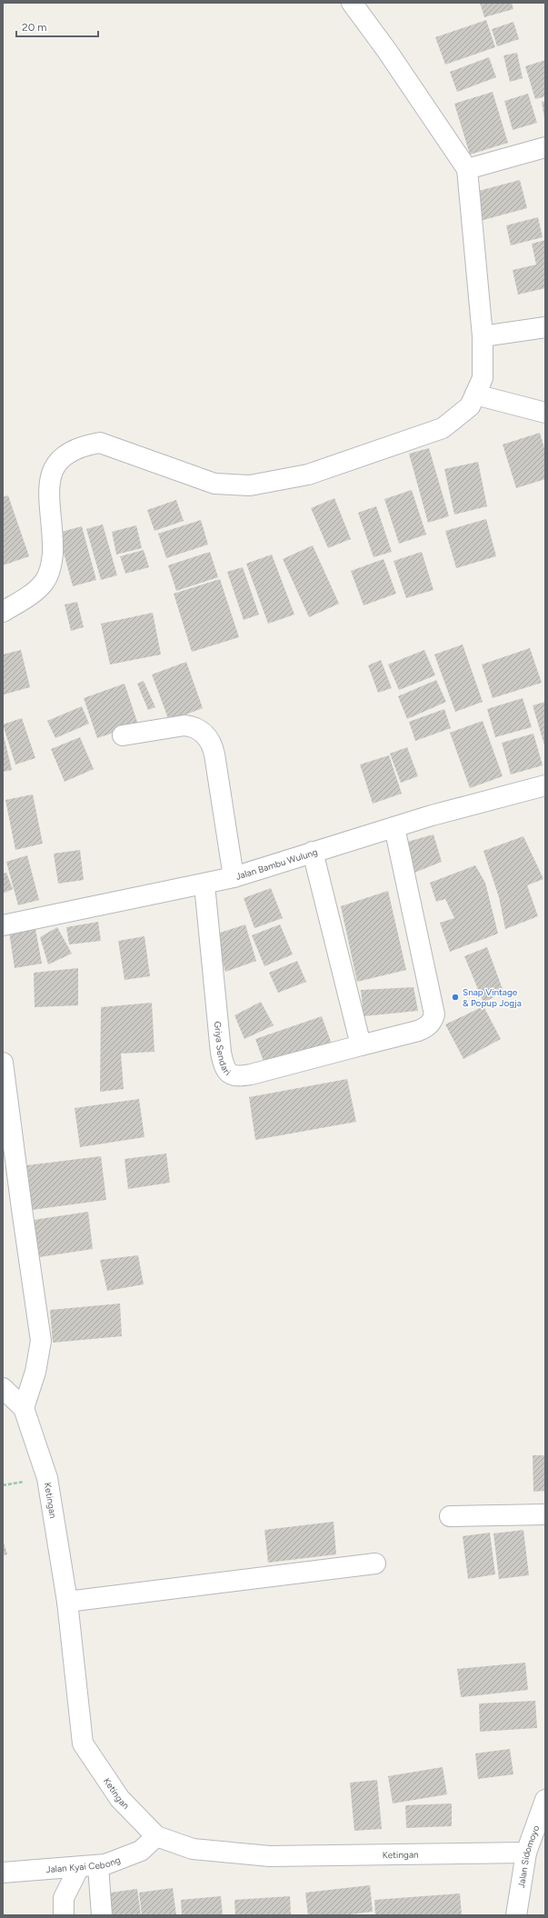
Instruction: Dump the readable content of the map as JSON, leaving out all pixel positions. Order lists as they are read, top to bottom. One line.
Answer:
{"streets":{"street":["Jalan Bambu Wulung","Griya Sendari","Ketingan","Jalan Sidomoyo","Jalan Kyai Cebong"]},"crossings":[["Jalan Bambu Wulung","Griya Sendari"],["Ketingan","Jalan Sidomoyo"],["Ketingan","Jalan Kyai Cebong"]],"places":["Snap Vintage & Popup Jogja"],"scale_bar":"20 m"}
